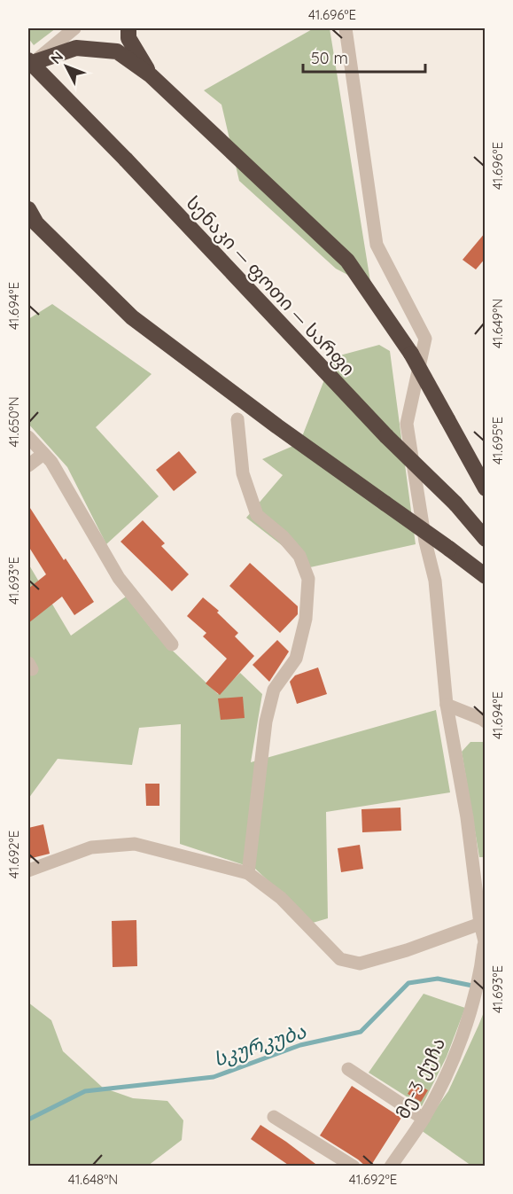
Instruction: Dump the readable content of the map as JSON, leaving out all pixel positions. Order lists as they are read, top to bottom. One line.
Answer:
{"streets":{"highway":["სენაკი — ფოთი — სარფი"],"street":["მე-3 ქუჩა"]},"water":["სკურკუბა"],"scale_bar":"50 m","north":"top left","coordinates":["41.696°E","41.694°E","41.649°N","41.650°N","41.695°E","41.693°E","41.692°E","41.648°N"]}
